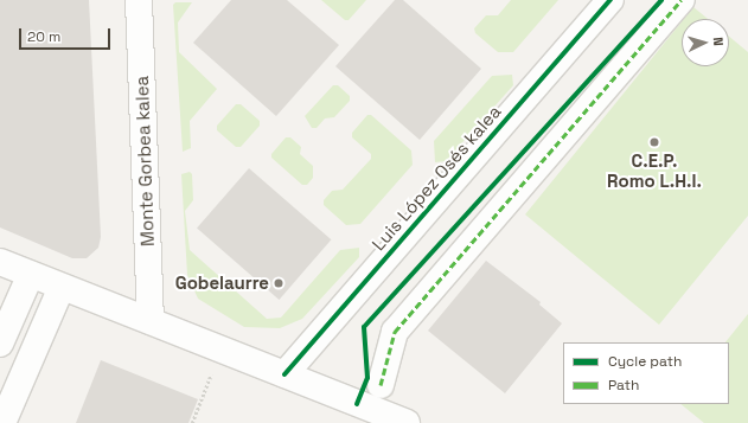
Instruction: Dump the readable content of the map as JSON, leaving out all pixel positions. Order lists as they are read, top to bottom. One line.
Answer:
{"streets":{"street":["Monte Gorbea kalea","Luis López Osés kalea"]},"places":["C.E.P. Romo L.H.I.","Gobelaurre"],"legend":["Cycle path","Path"],"scale_bar":"20 m","north":"right"}
